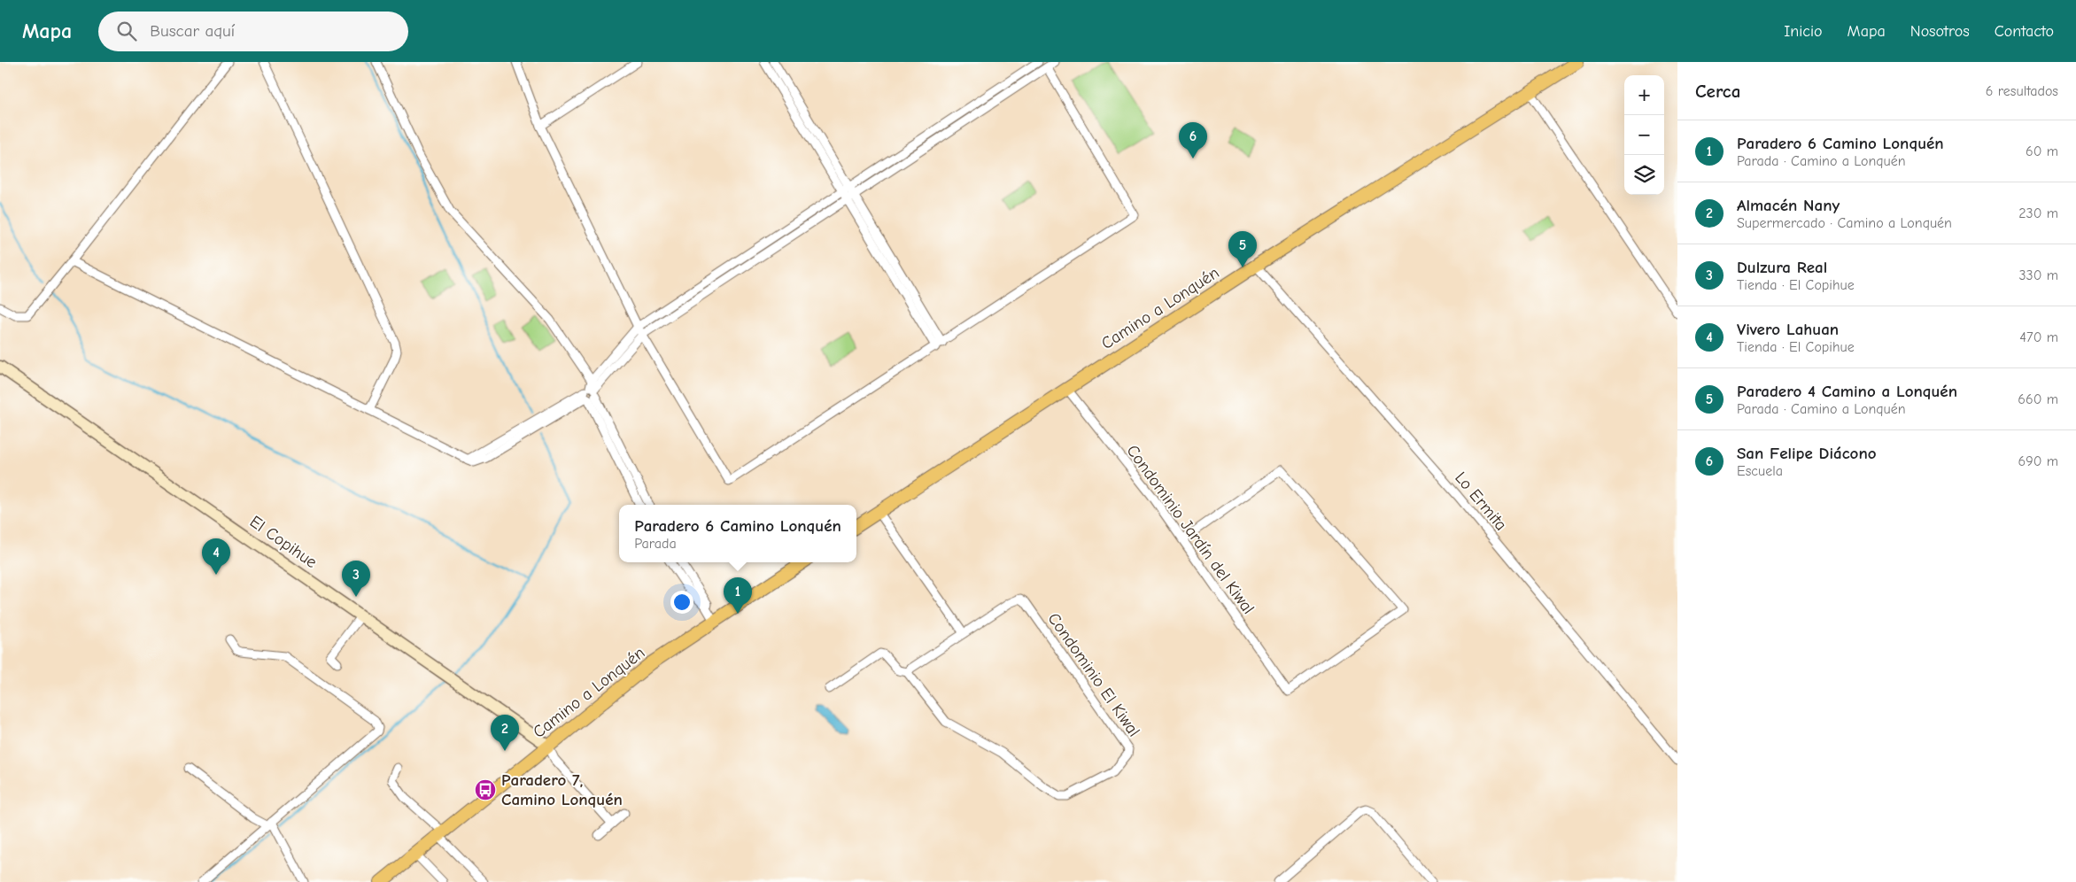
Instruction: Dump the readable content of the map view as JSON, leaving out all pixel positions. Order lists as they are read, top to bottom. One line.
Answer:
{"streets":{"main road":["Camino a Lonquén","El Copihue"],"street":["Lo Ermita","Condominio Jardín del Kiwal","Condominio El Kiwal"]},"crossings":[["Camino a Lonquén","Lo Ermita"],["Camino a Lonquén","Condominio Jardín del Kiwal"],["Camino a Lonquén","El Copihue"]],"places":{"bus stop":["Paradero 7, Camino Lonquén"]},"page":{"header":"Mapa","search":"Buscar aquí","nav":["Inicio","Mapa","Nosotros","Contacto"],"heading":["Cerca","6 resultados"],"map_buttons":["+","−"],"list":[{"mark":"1","name":"Paradero 6 Camino Lonquén","note":"Parada · Camino a Lonquén","value":"60 m"},{"mark":"2","name":"Almacén Nany","note":"Supermercado · Camino a Lonquén","value":"230 m"},{"mark":"3","name":"Dulzura Real","note":"Tienda · El Copihue","value":"330 m"},{"mark":"4","name":"Vivero Lahuan","note":"Tienda · El Copihue","value":"470 m"},{"mark":"5","name":"Paradero 4 Camino a Lonquén","note":"Parada · Camino a Lonquén","value":"660 m"},{"mark":"6","name":"San Felipe Diácono","note":"Escuela","value":"690 m"}],"pins":["6","5","4","3","1","2"],"popup":["Paradero 6 Camino Lonquén","Parada"]}}
